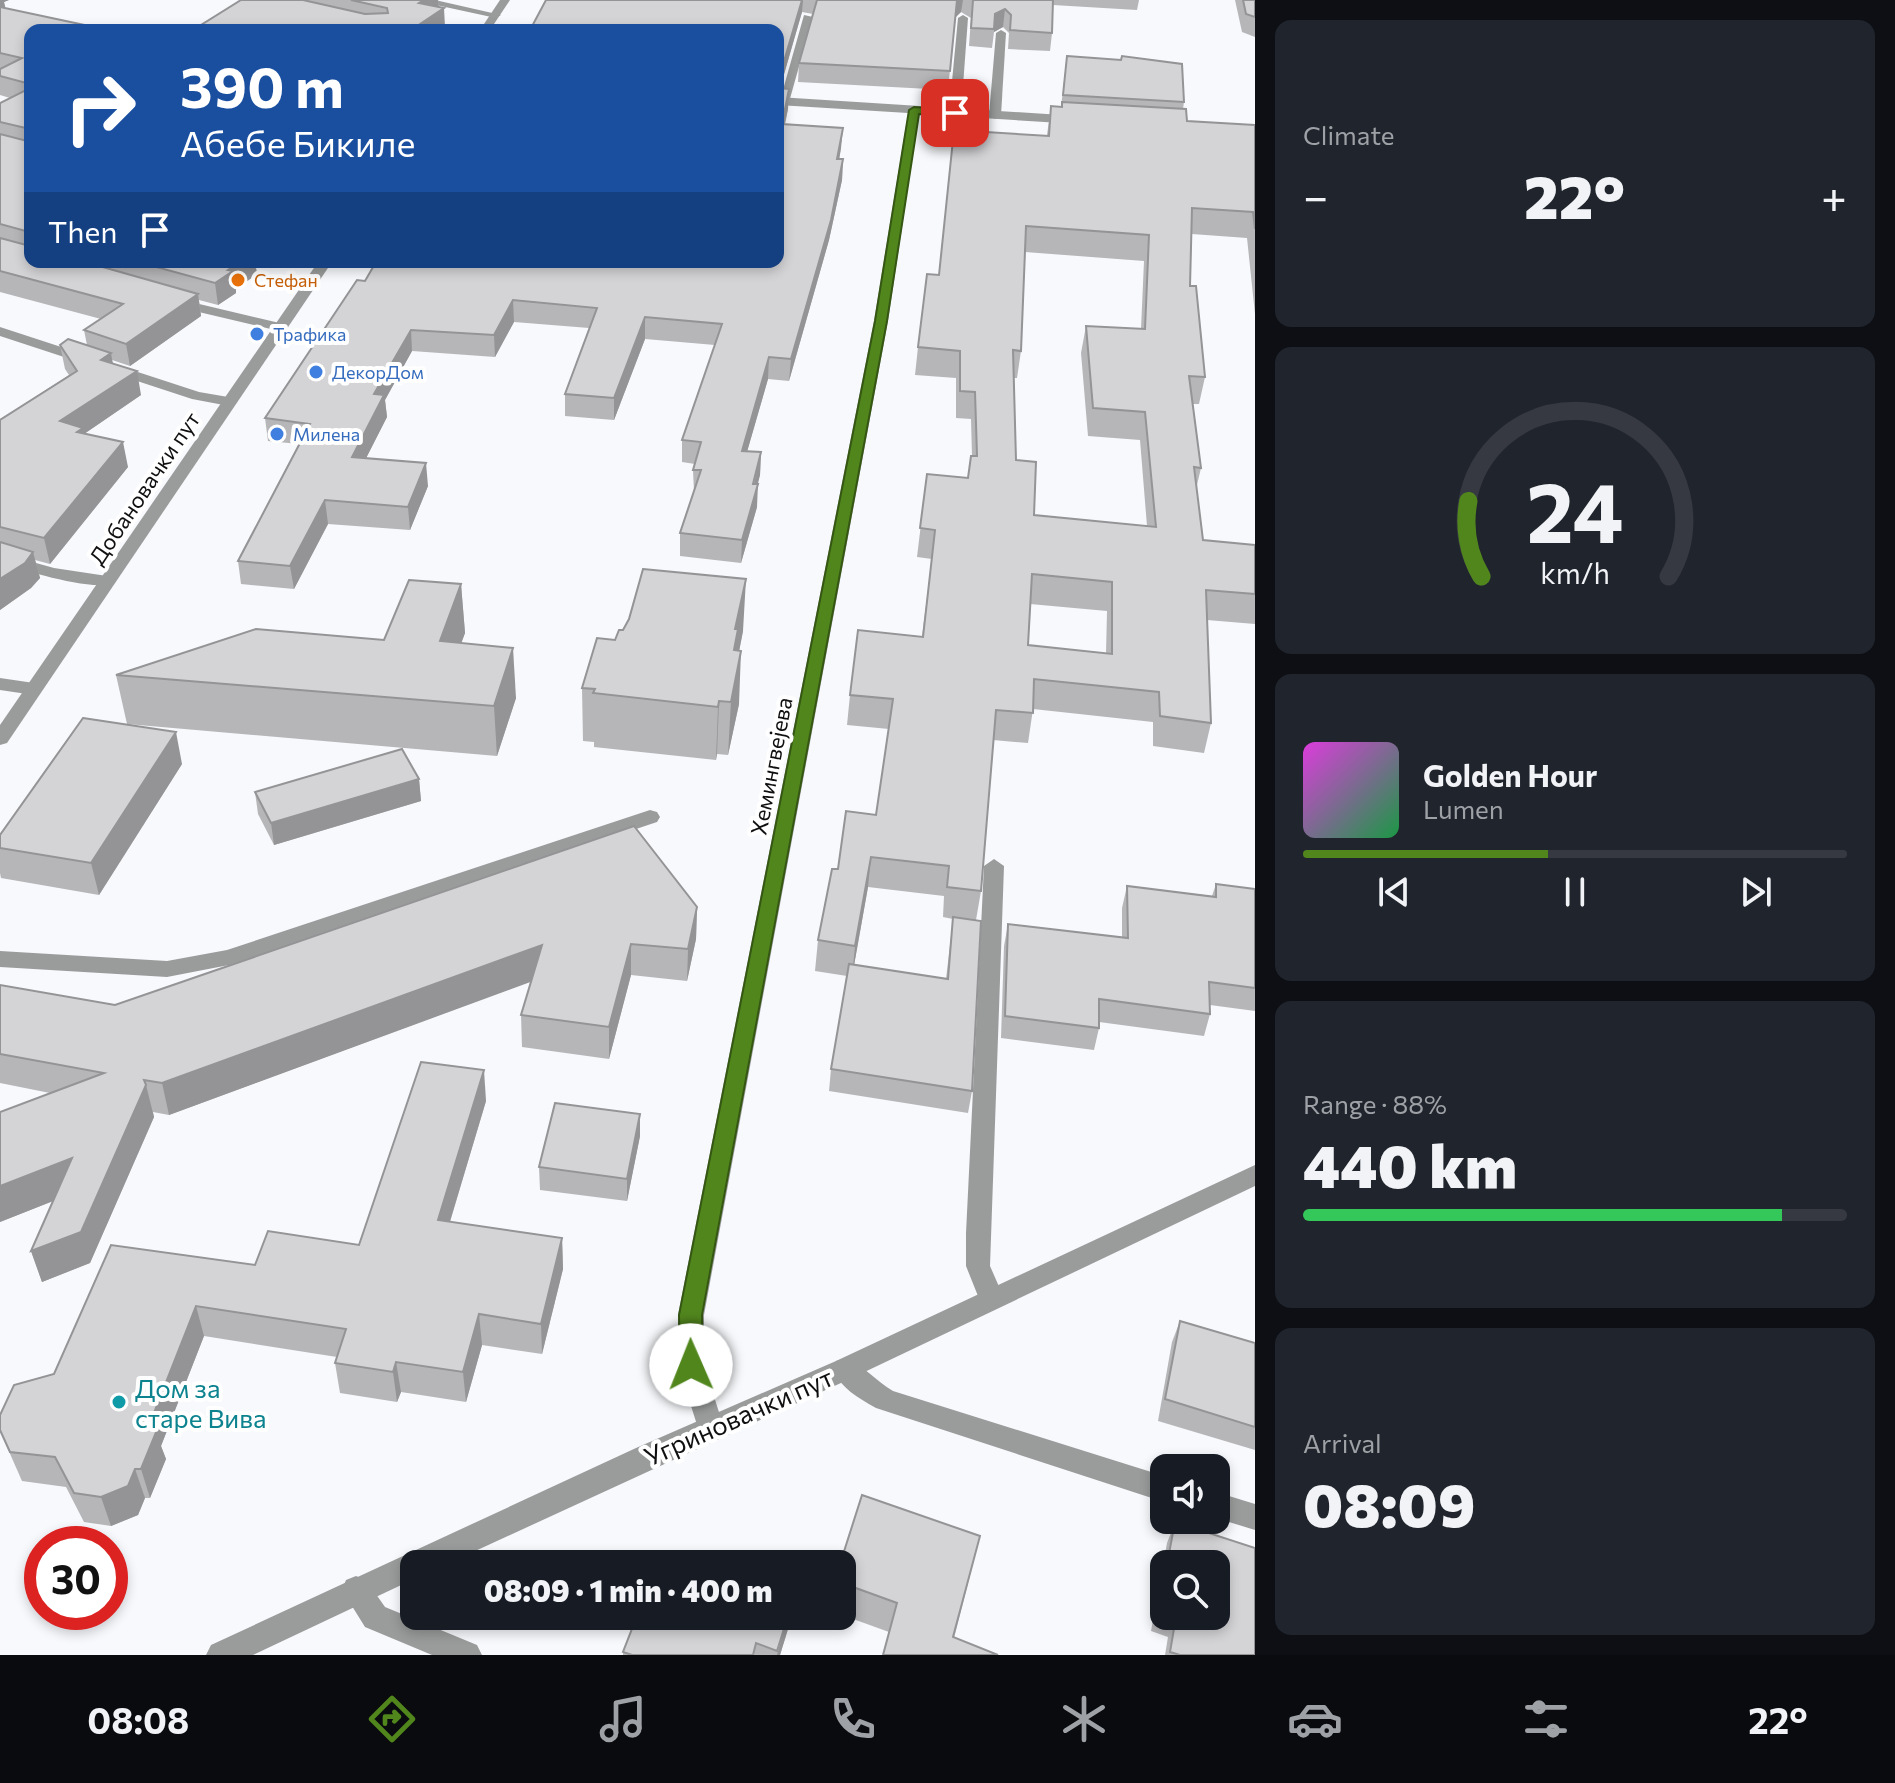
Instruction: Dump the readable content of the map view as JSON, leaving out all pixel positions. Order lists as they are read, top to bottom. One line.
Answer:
{"streets":{"street":["Добановачки пут","Хемингвејева","Угриновачки пут"]},"crossings":[["Хемингвејева","Угриновачки пут"]],"places":["Стефан","Трафика","ДекорДом","Милена","Дом за старе Вива"],"page":{"tile":["Climate",["Range · 88%","440 km"],["Arrival","08:09"]],"turn":["390 m","Абебе Бикиле"],"heat":["−","22°","+"],"then":"Then","song":["Golden Hour","Lumen"],"limit":"30","trip":"08:09 · 1 min · 400 m","tabs":["08:08","22°"],"gauge":["24","km/h"]}}
